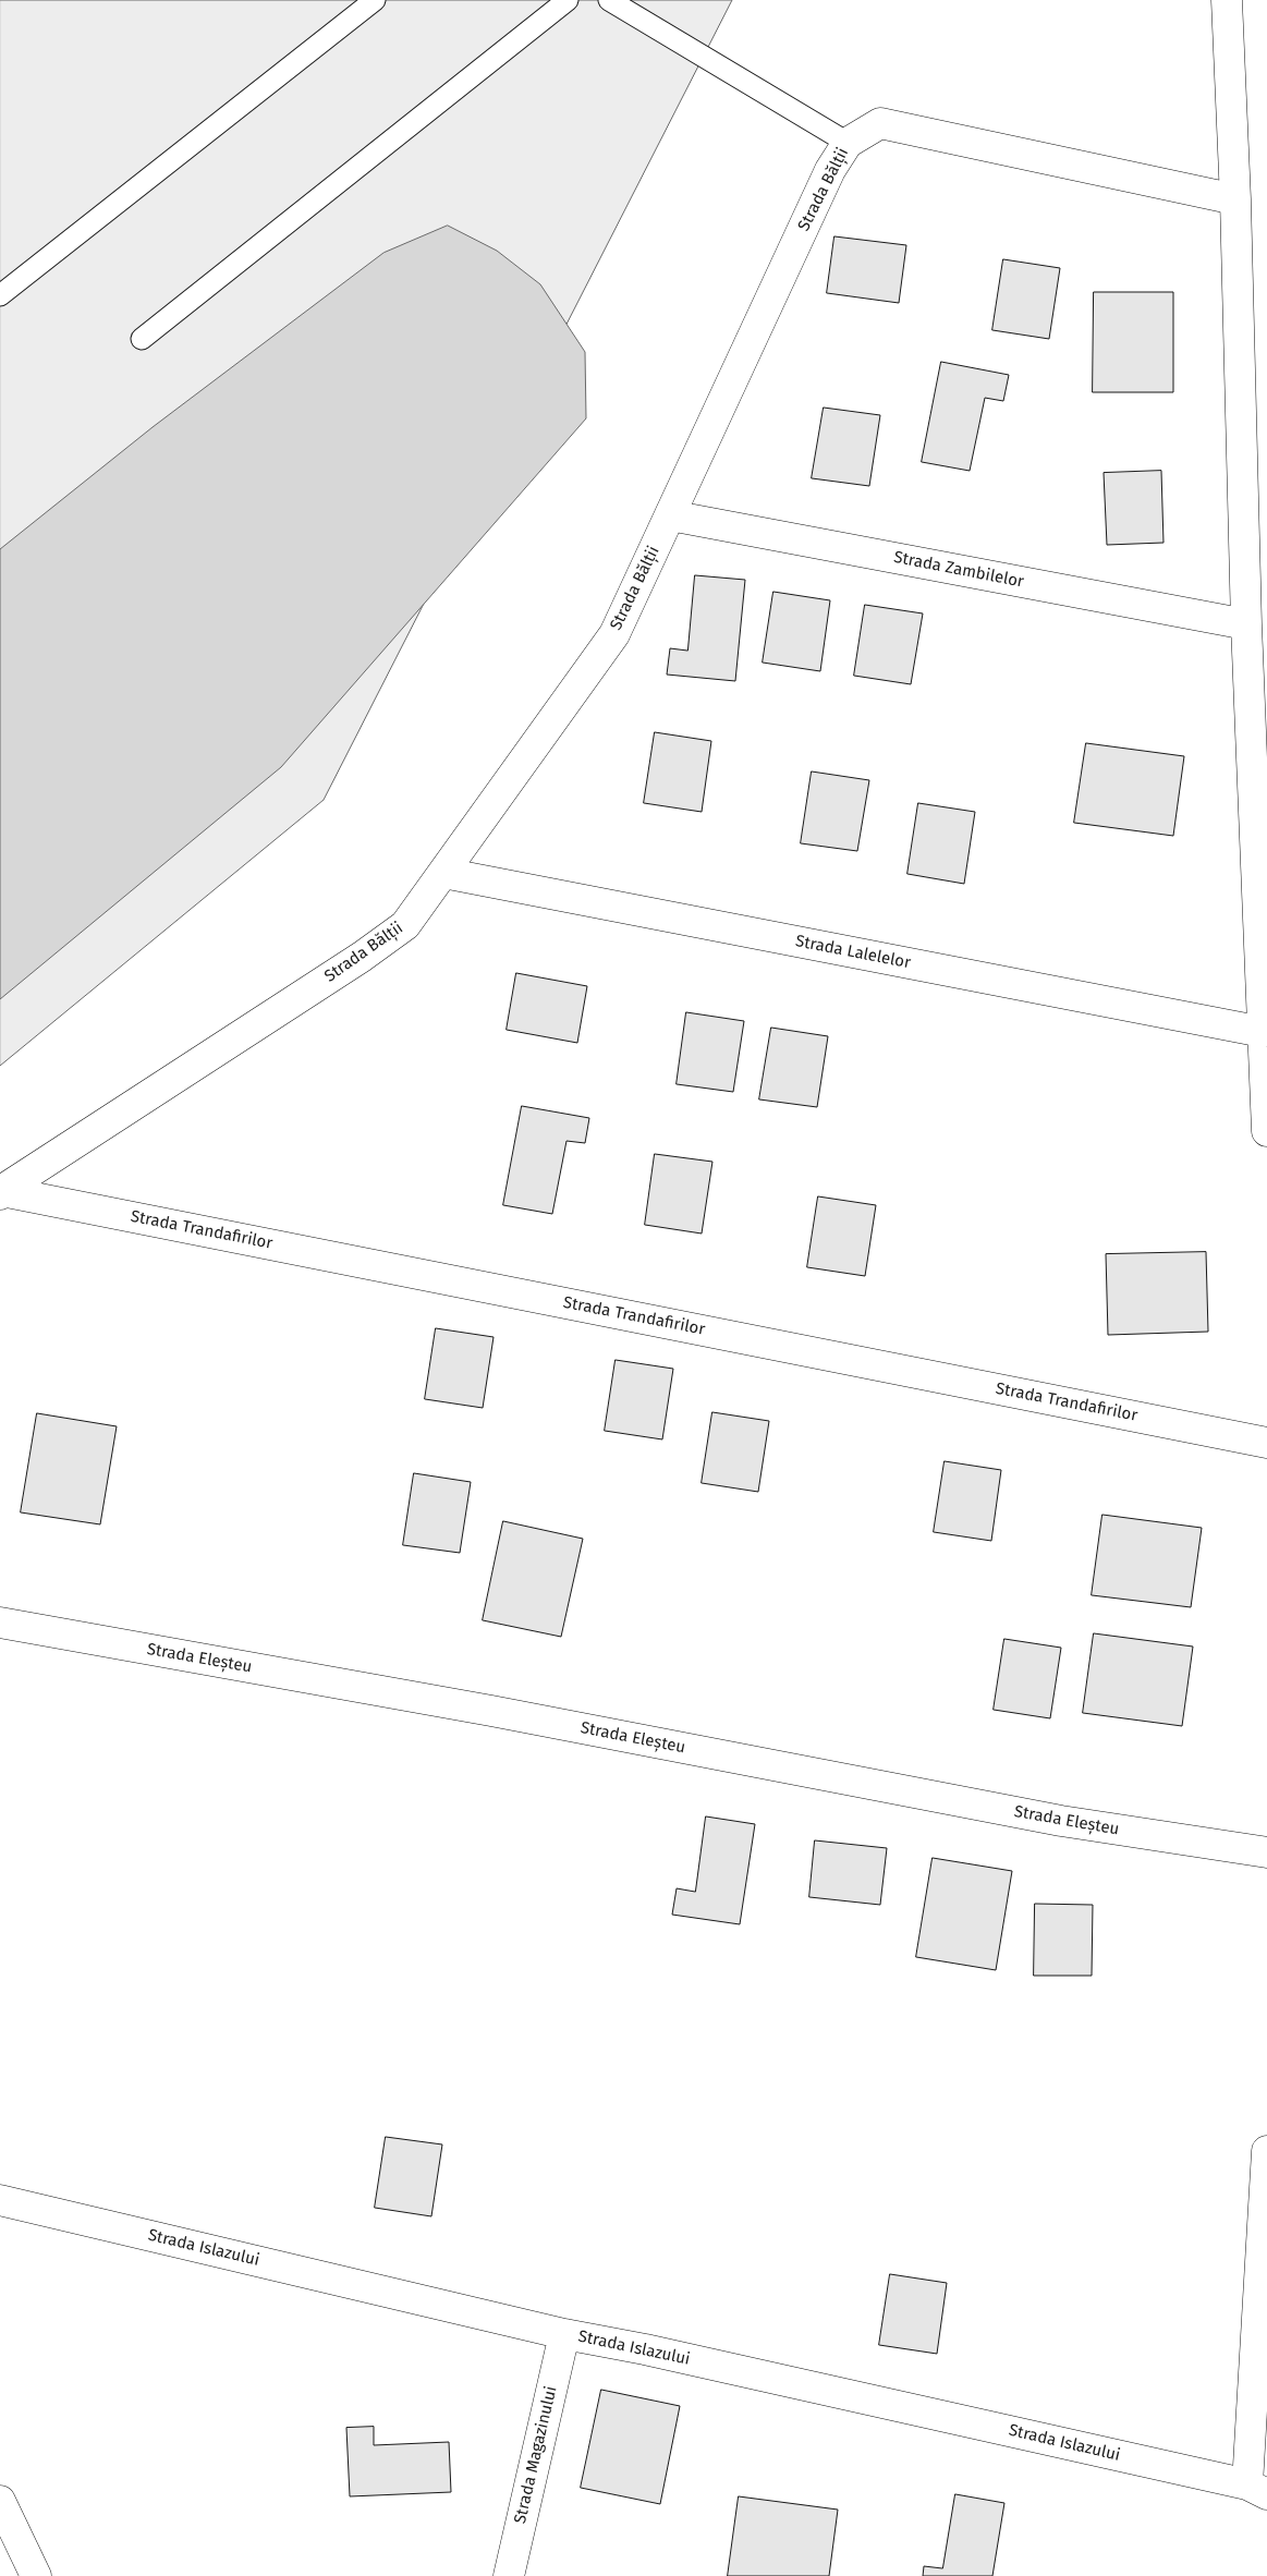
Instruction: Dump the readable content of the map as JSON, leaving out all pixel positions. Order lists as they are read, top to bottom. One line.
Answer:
{"streets":{"street":["Strada Bălții","Strada Zambilelor","Strada Lalelelor","Strada Trandafirilor","Strada Eleșteu","Strada Islazului","Strada Magazinului"]},"crossings":[["Strada Bălții","Strada Zambilelor"],["Strada Bălții","Strada Lalelelor"],["Strada Bălții","Strada Trandafirilor"],["Strada Islazului","Strada Magazinului"]]}
